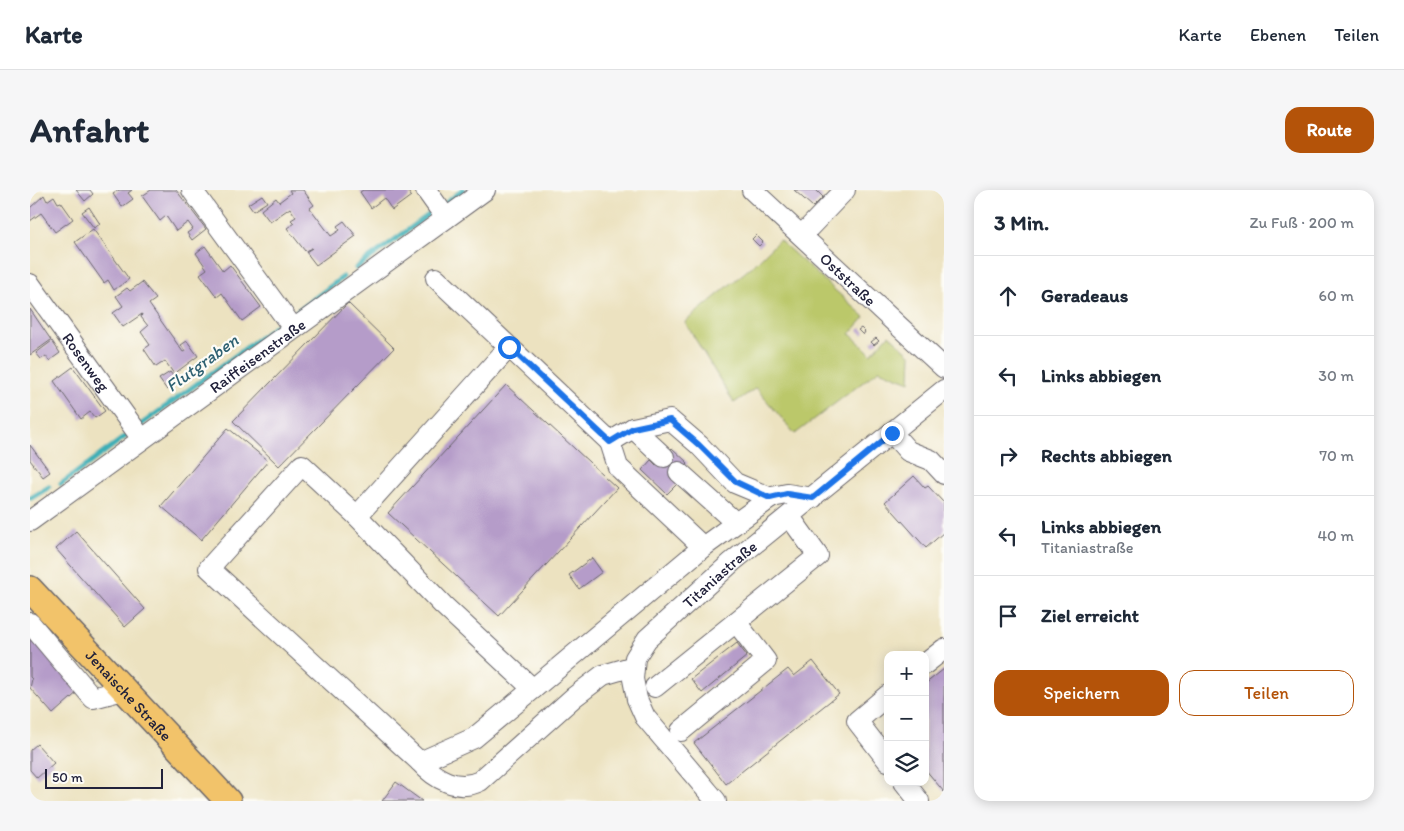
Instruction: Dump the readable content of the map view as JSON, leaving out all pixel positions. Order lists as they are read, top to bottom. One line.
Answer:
{"streets":{"main road":["Jenaische Straße"],"street":["Oststraße","Raiffeisenstraße","Rosenweg","Titaniastraße"]},"crossings":[["Raiffeisenstraße","Rosenweg"]],"water":["Flutgraben"],"scale_bar":"50 m","page":{"header":"Karte","nav":["Karte","Ebenen","Teilen"],"buttons":["Route",["Speichern","Teilen"]],"title":"Anfahrt","heading":["3 Min.","Zu Fuß · 200 m"],"list":[["Geradeaus","60 m"],["Links abbiegen","30 m"],["Rechts abbiegen","70 m"],["Links abbiegen","Titaniastraße","40 m"],"Ziel erreicht"],"map_buttons":["+","−"],"scale":"50 m"}}
